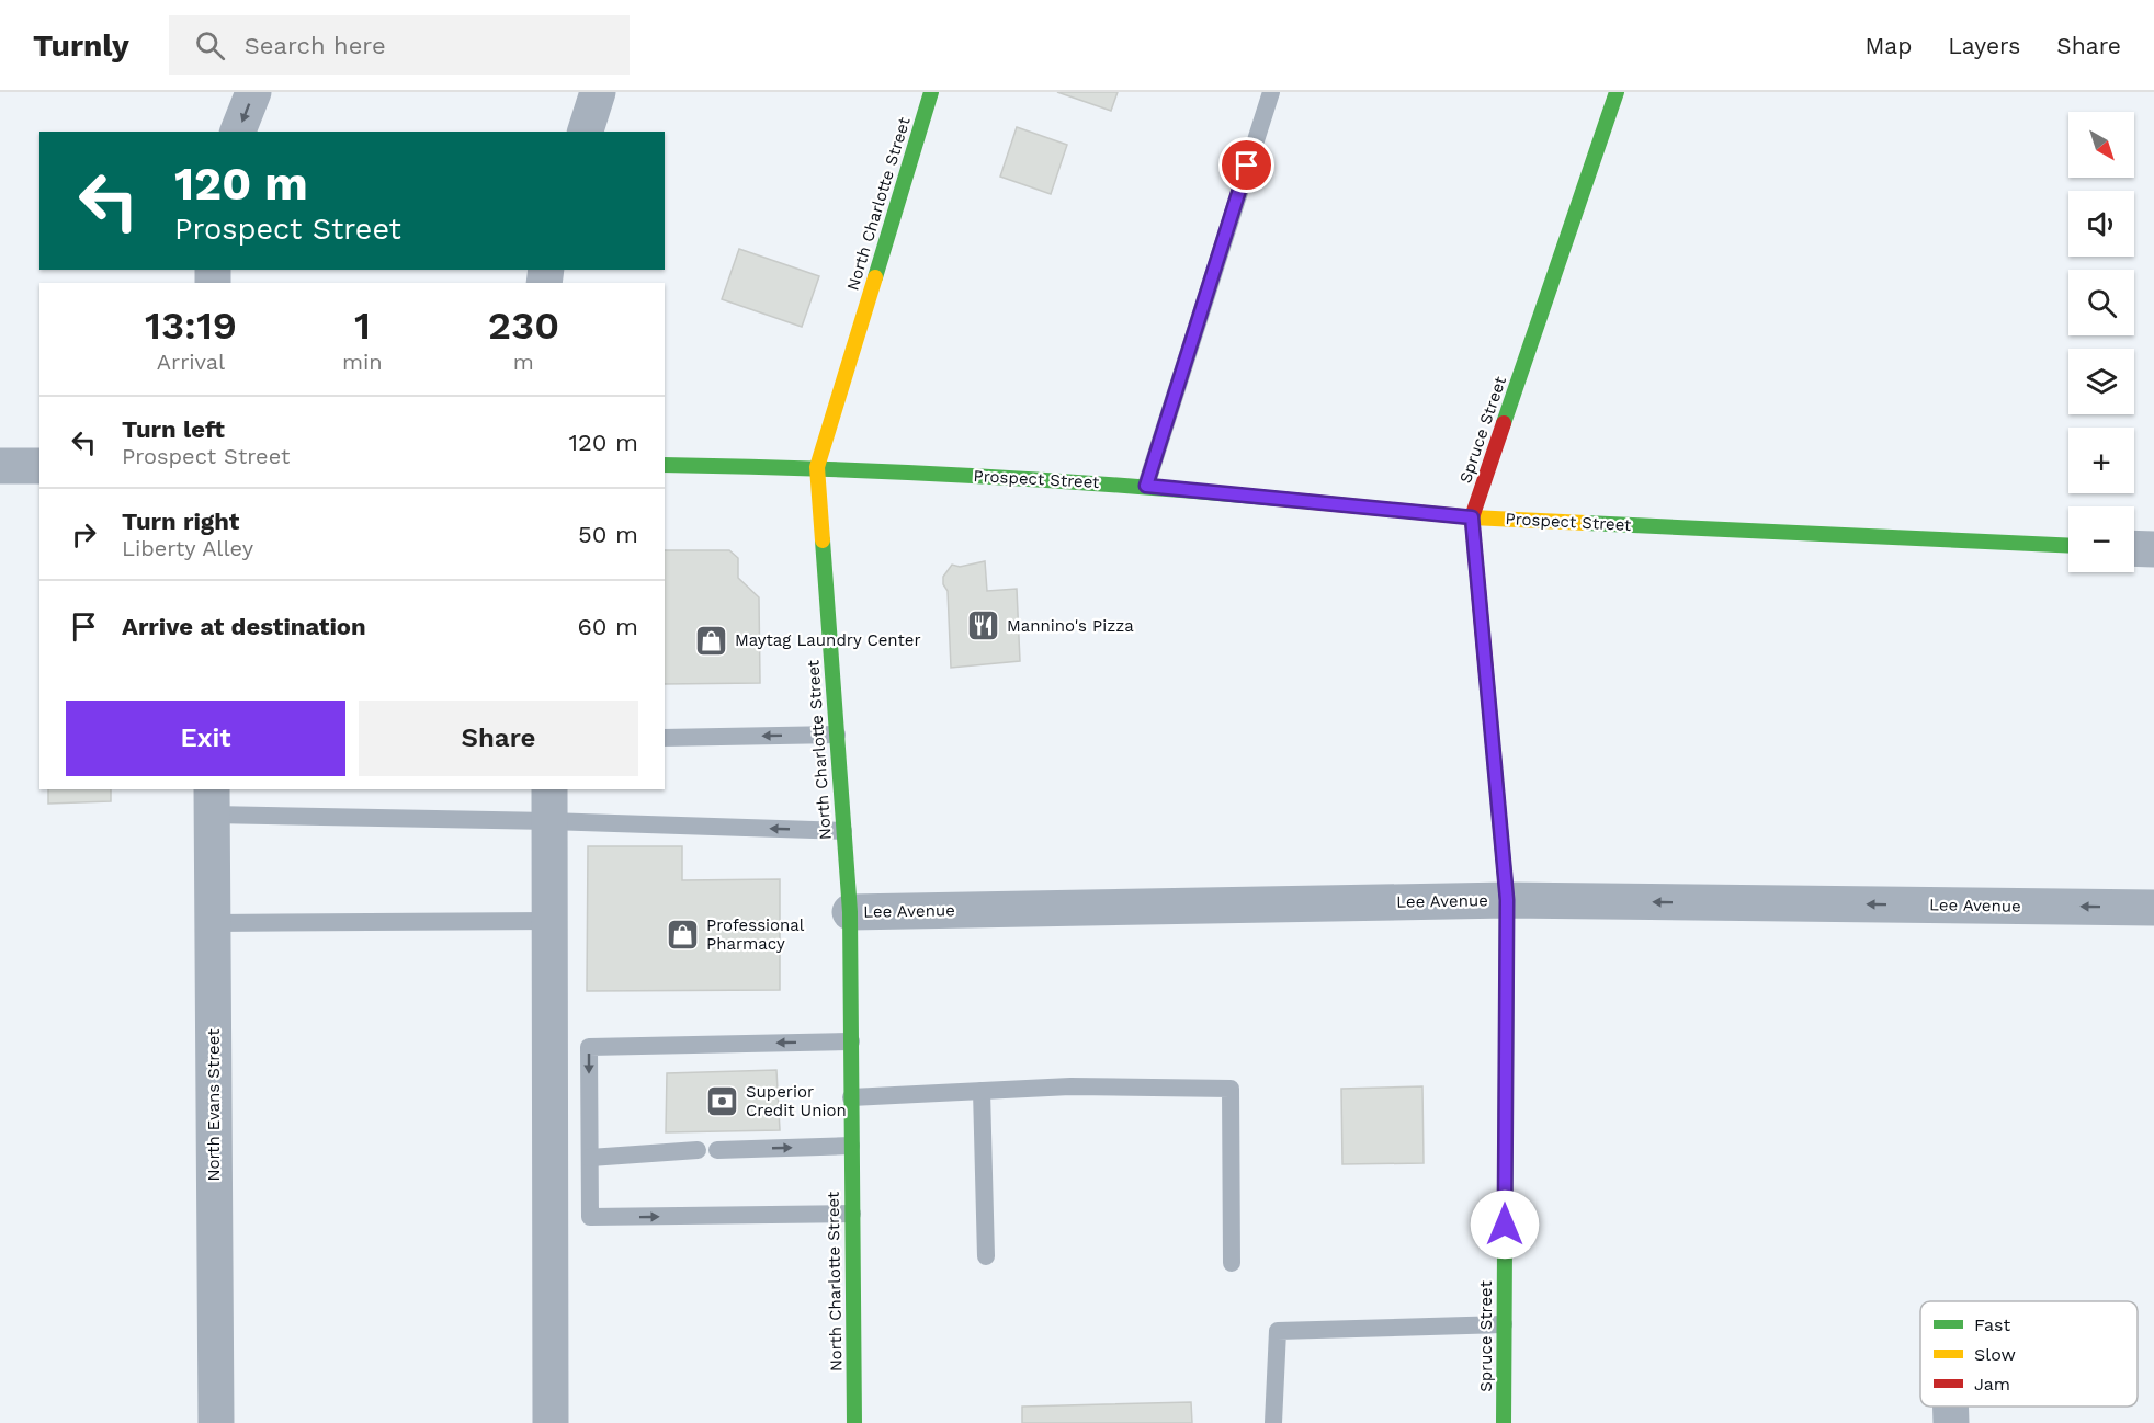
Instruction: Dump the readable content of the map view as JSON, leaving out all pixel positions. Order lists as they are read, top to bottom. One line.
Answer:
{"streets":{"street":["North Charlotte Street","Spruce Street","Prospect Street","Lee Avenue","North Evans Street"]},"crossings":[["North Charlotte Street","Prospect Street"],["North Charlotte Street","Lee Avenue"],["Spruce Street","Prospect Street"],["Spruce Street","Lee Avenue"]],"one_way":["Lee Avenue"],"places":{"restaurant":["Mannino's Pizza"],"shop":["Maytag Laundry Center","Professional Pharmacy"],"bank":["Superior Credit Union"]},"legend":["Fast","Slow","Jam"],"north":"bottom right","page":{"header":"Turnly","search":"Search here","nav":["Map","Layers","Share"],"map_buttons":["+","−"],"turn":["120 m","Prospect Street"],"eta":["13:19","Arrival","1","min","230","m"],"list":[{"name":"Turn left","note":"Prospect Street","value":"120 m"},{"name":"Turn right","note":"Liberty Alley","value":"50 m"},{"name":"Arrive at destination","value":"60 m"}],"buttons":["Exit","Share"]}}
